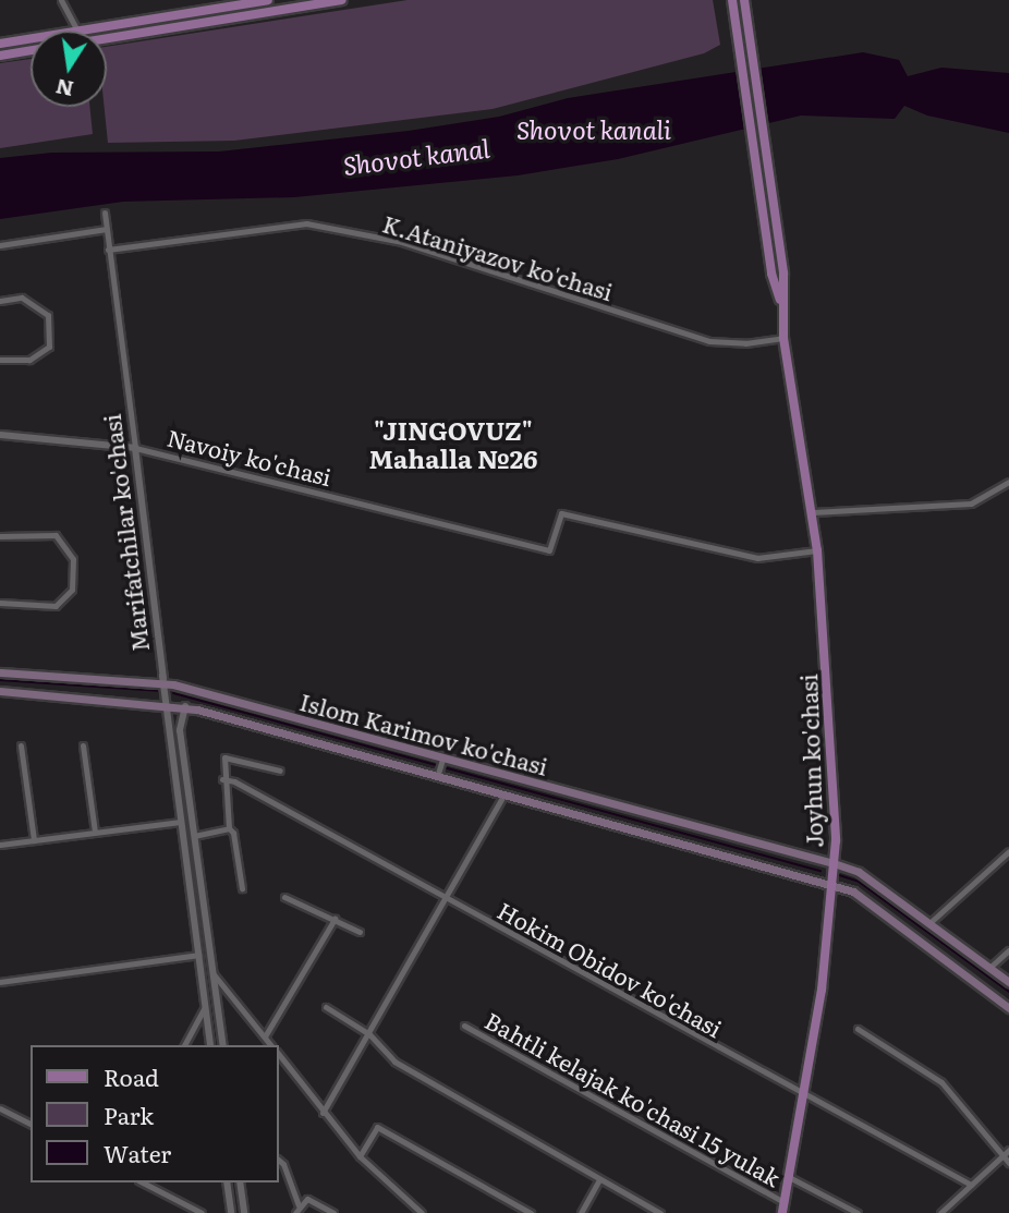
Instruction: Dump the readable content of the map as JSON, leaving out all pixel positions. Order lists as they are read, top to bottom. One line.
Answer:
{"streets":{"main road":["Islom Karimov ko'chasi","Joyhun ko'chasi"],"street":["K.Ataniyazov ko'chasi","Navoiy ko'chasi","Marifatchilar ko'chasi","Hokim Obidov ko'chasi","Bahtli kelajak ko'chasi 15 yulak"]},"crossings":[["K.Ataniyazov ko'chasi","Marifatchilar ko'chasi"],["K.Ataniyazov ko'chasi","Joyhun ko'chasi"],["Navoiy ko'chasi","Marifatchilar ko'chasi"],["Navoiy ko'chasi","Joyhun ko'chasi"],["Marifatchilar ko'chasi","Islom Karimov ko'chasi"],["Islom Karimov ko'chasi","Joyhun ko'chasi"],["Joyhun ko'chasi","Hokim Obidov ko'chasi"],["Joyhun ko'chasi","Bahtli kelajak ko'chasi 15 yulak"]],"districts":["\"JINGOVUZ\" Mahalla №26"],"water":["Shovot kanali","Shovot kanal"],"legend":["Road","Park","Water"],"north":"bottom"}
